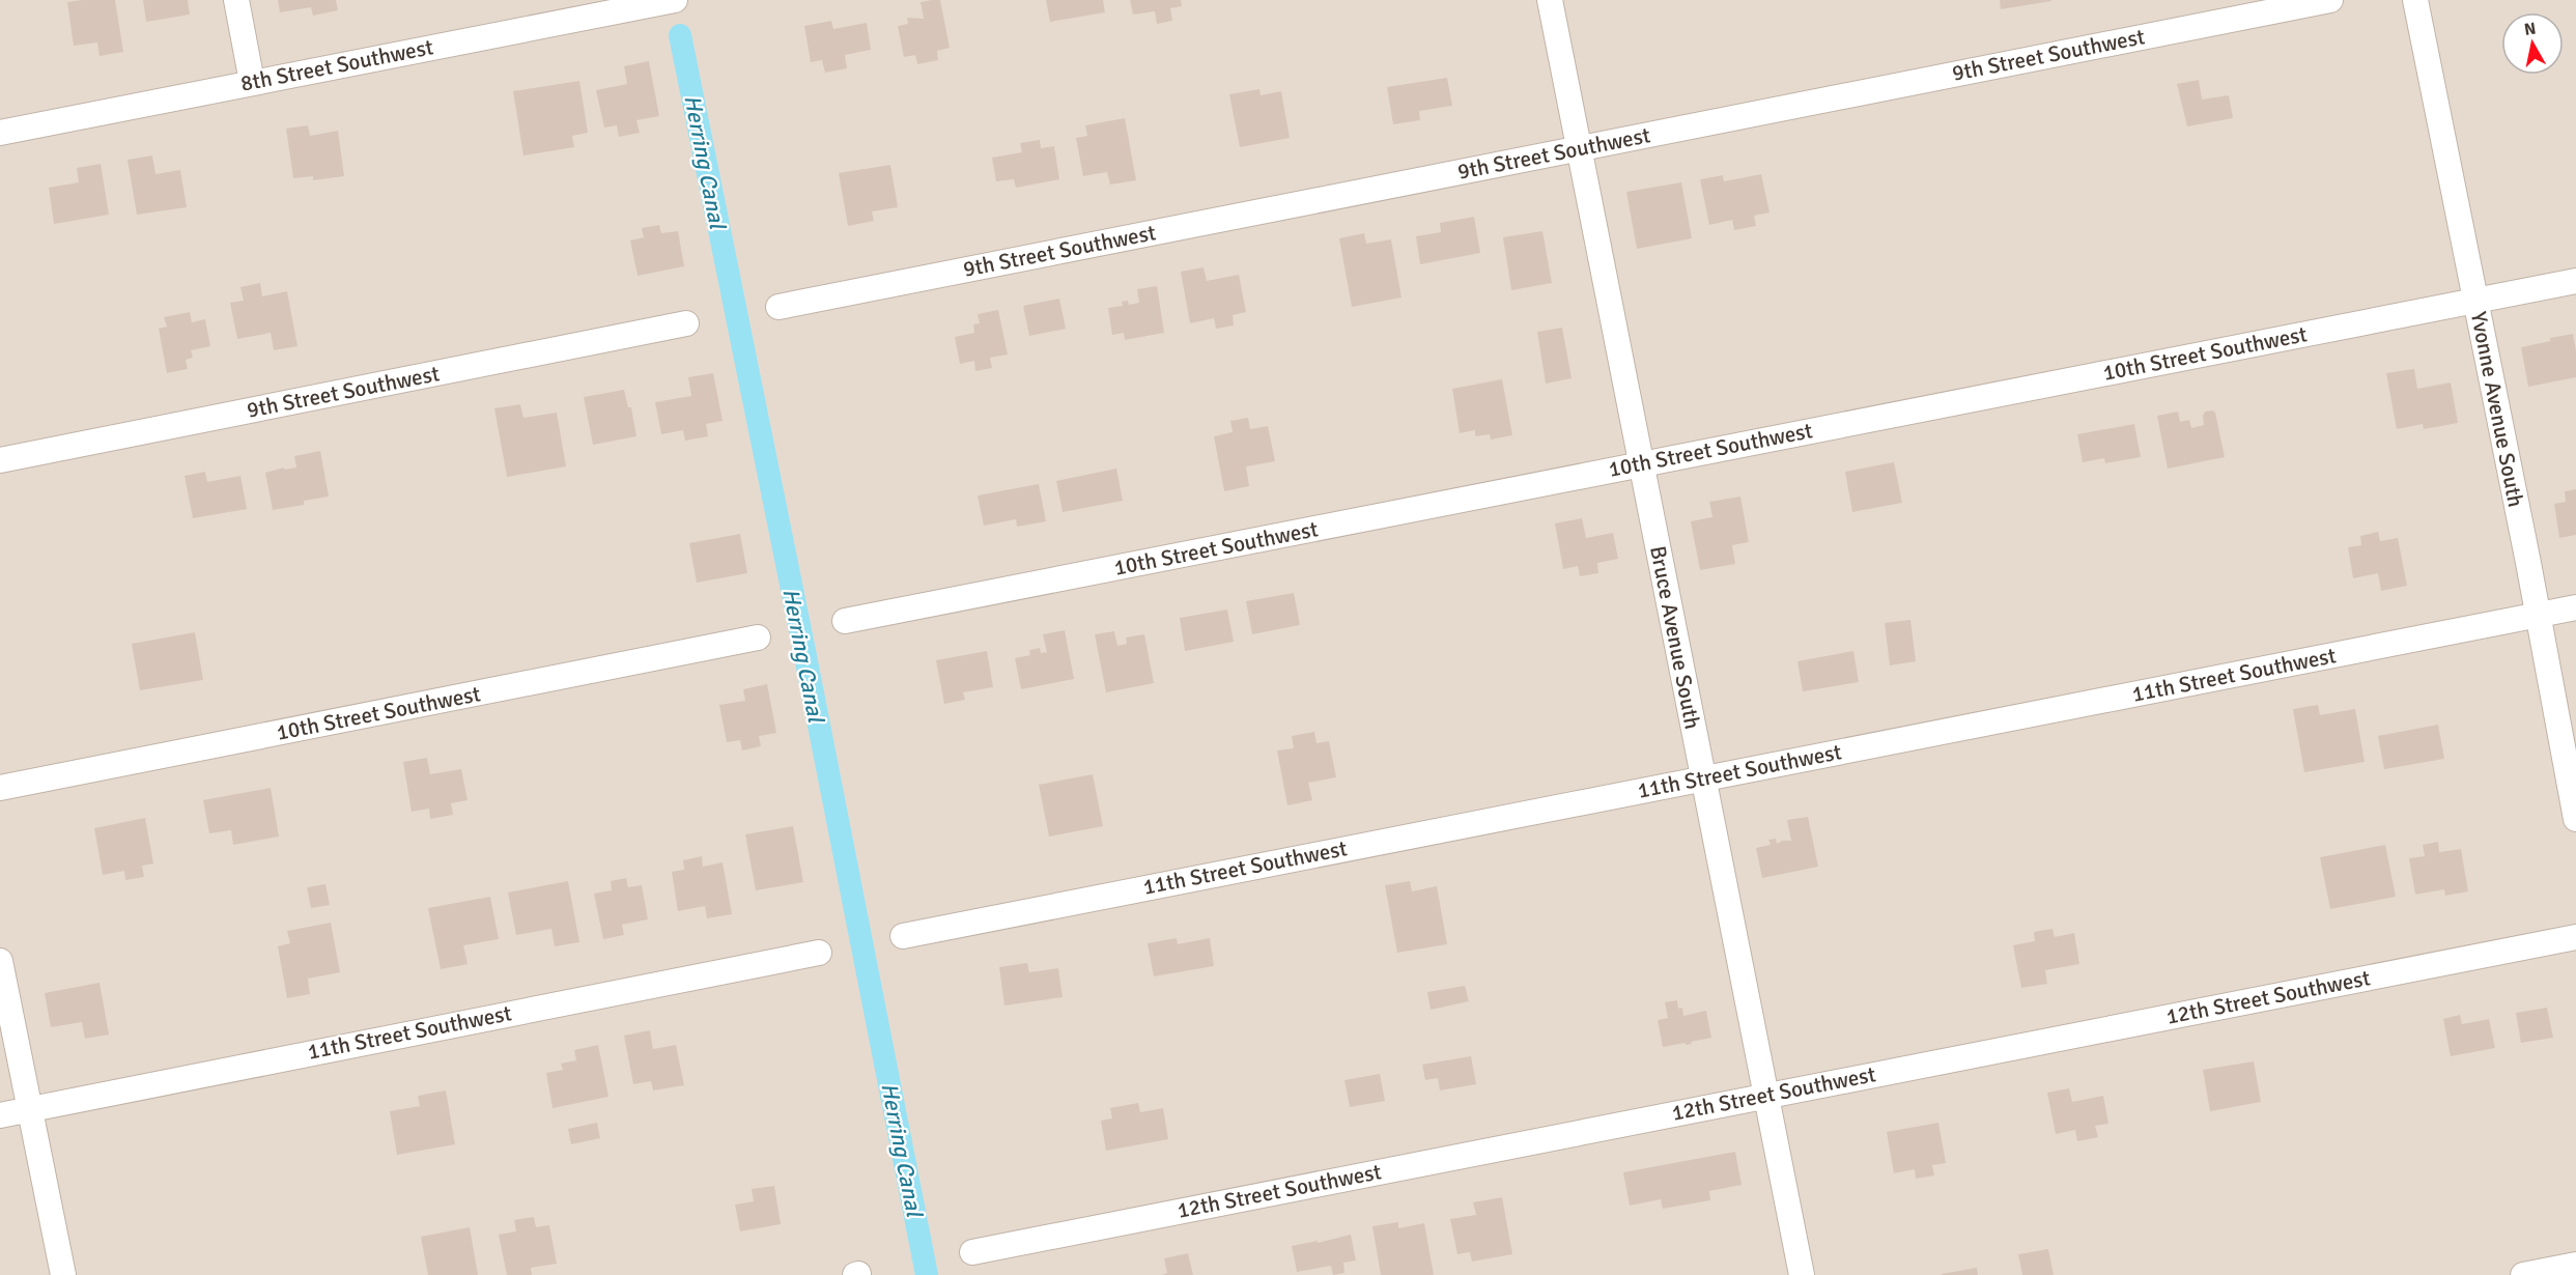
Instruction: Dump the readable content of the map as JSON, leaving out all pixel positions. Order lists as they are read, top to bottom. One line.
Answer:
{"streets":{"street":["9th Street Southwest","8th Street Southwest","10th Street Southwest","Yvonne Avenue South","Bruce Avenue South","11th Street Southwest","12th Street Southwest"]},"crossings":[["9th Street Southwest","Bruce Avenue South"],["10th Street Southwest","Yvonne Avenue South"],["10th Street Southwest","Bruce Avenue South"],["Yvonne Avenue South","11th Street Southwest"],["Bruce Avenue South","11th Street Southwest"],["Bruce Avenue South","12th Street Southwest"]],"water":["Herring Canal"],"north":"top"}
